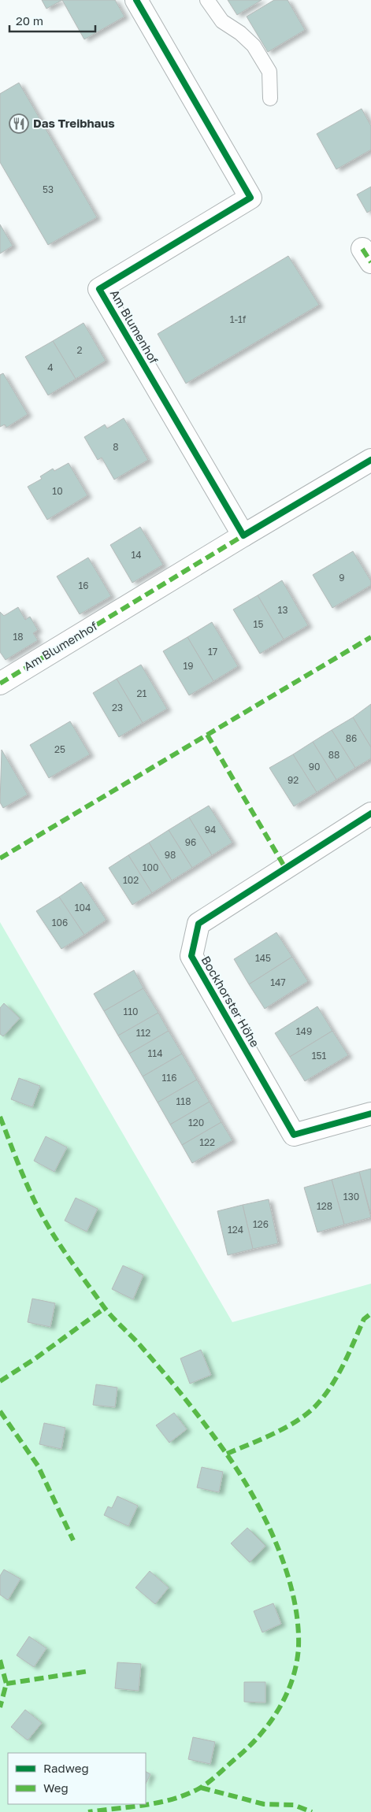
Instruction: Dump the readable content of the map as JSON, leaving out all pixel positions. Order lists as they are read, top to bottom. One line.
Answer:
{"streets":{"street":["Am Blumenhof","Bockhorster Höhe"]},"places":{"restaurant":["Das Treibhaus"]},"house_numbers":["53","1-1f","2","4","8","10","14","9","16","13","15","18","17","19","21","23","86","25","88","90","92","94","96","98","100","102","104","106","145","147","110","149","112","114","151","116","118","120","122","130","128","126","124"],"legend":["Radweg","Weg"],"scale_bar":"20 m"}
